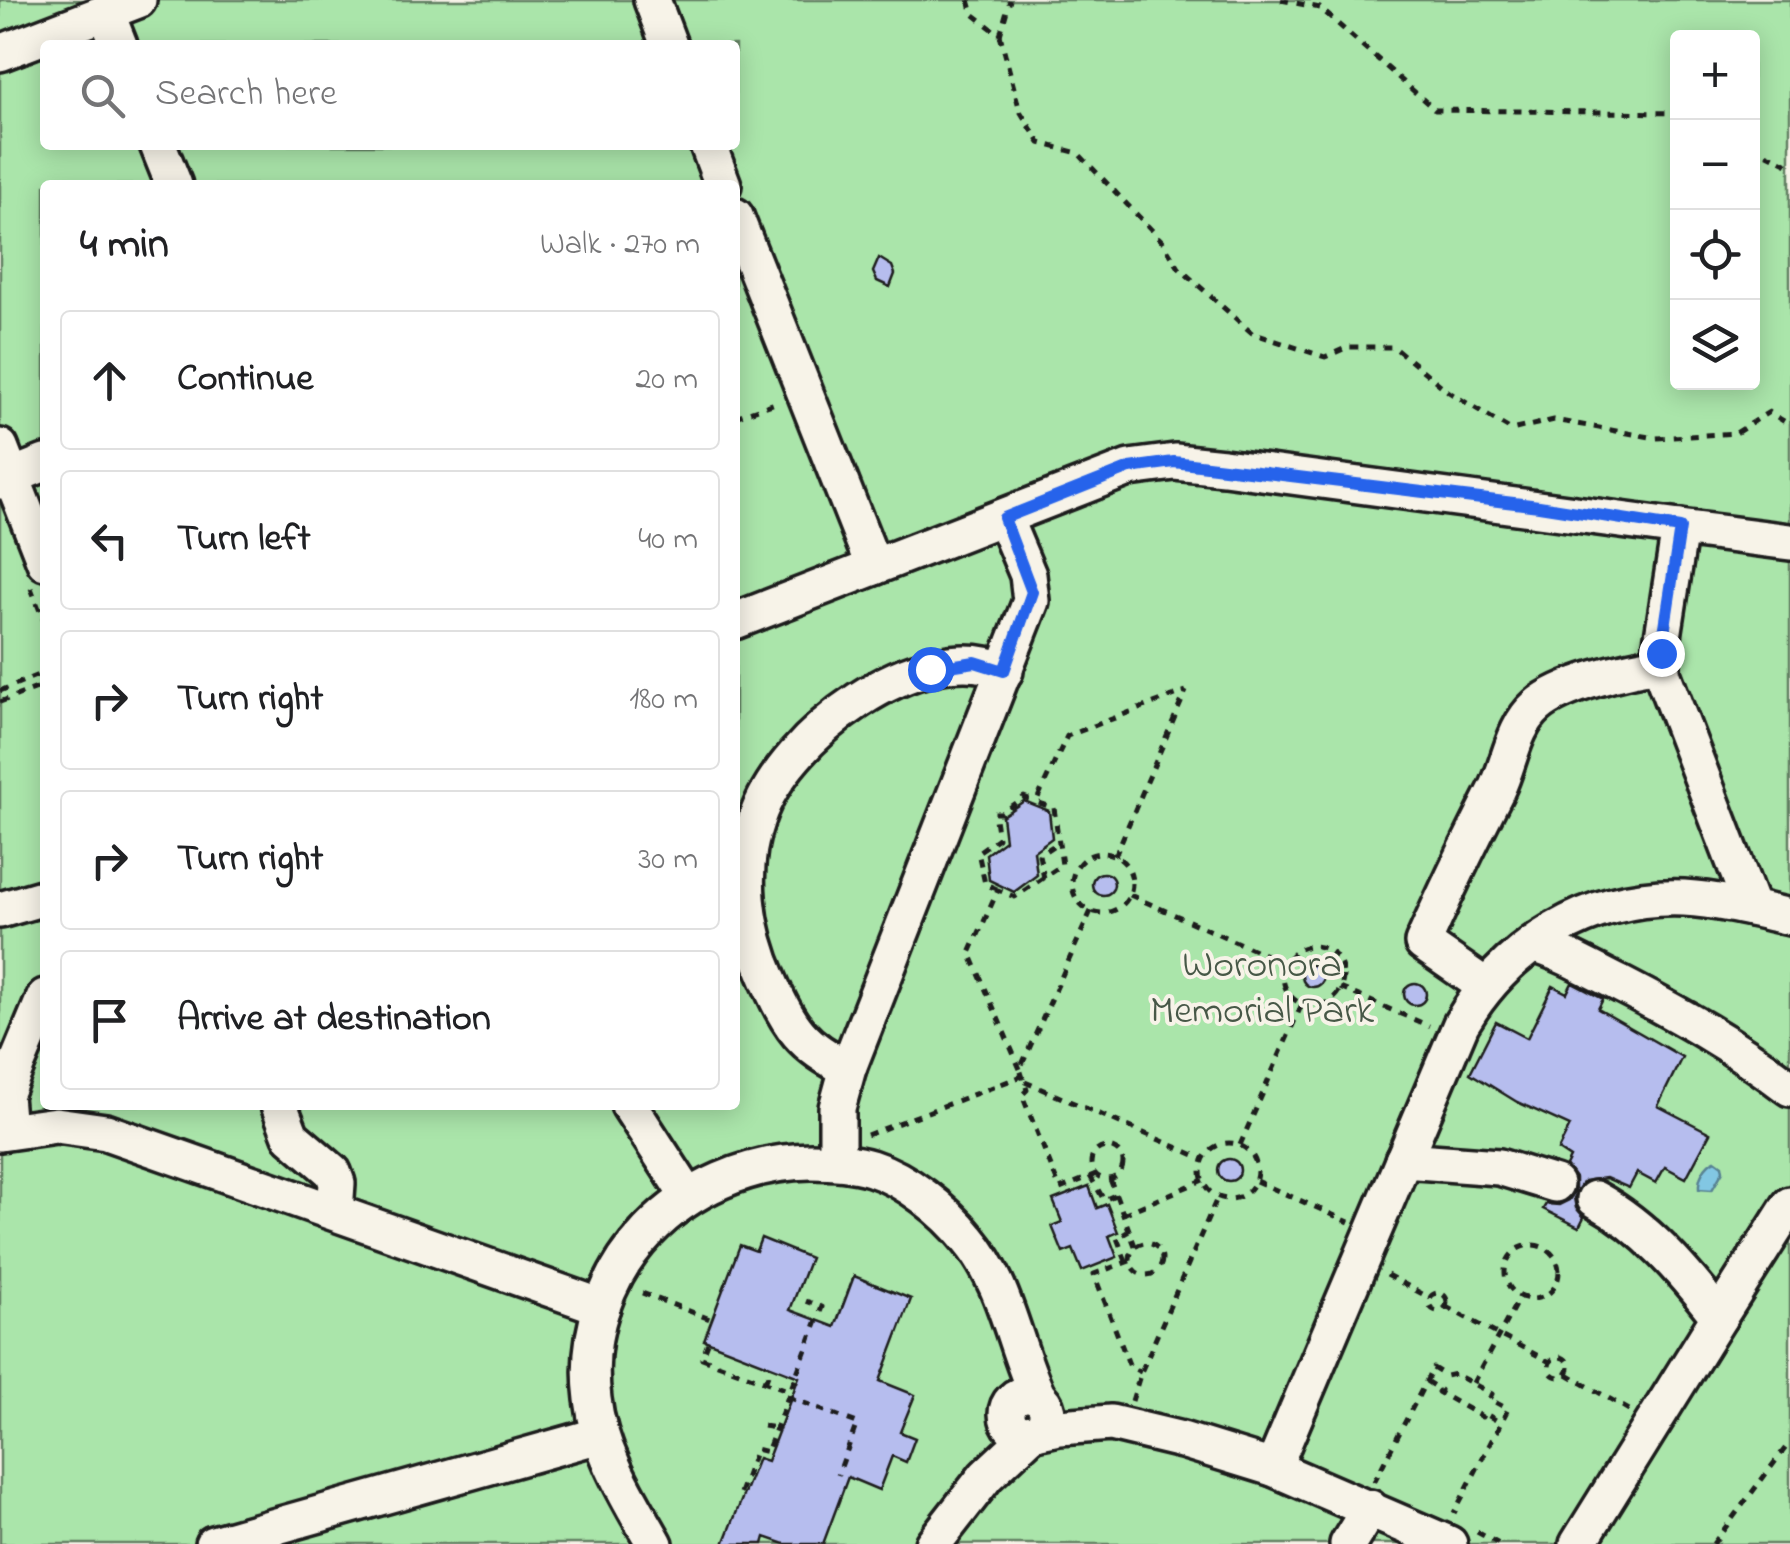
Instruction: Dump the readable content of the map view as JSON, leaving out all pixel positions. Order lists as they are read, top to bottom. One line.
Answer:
{"parks":["Woronora Memorial Park"],"page":{"map_buttons":["+","−"],"search":"Search here","heading":["4 min","Walk · 270 m"],"list":[["Continue","20 m"],["Turn left","40 m"],["Turn right","180 m"],["Turn right","30 m"],"Arrive at destination"]}}
